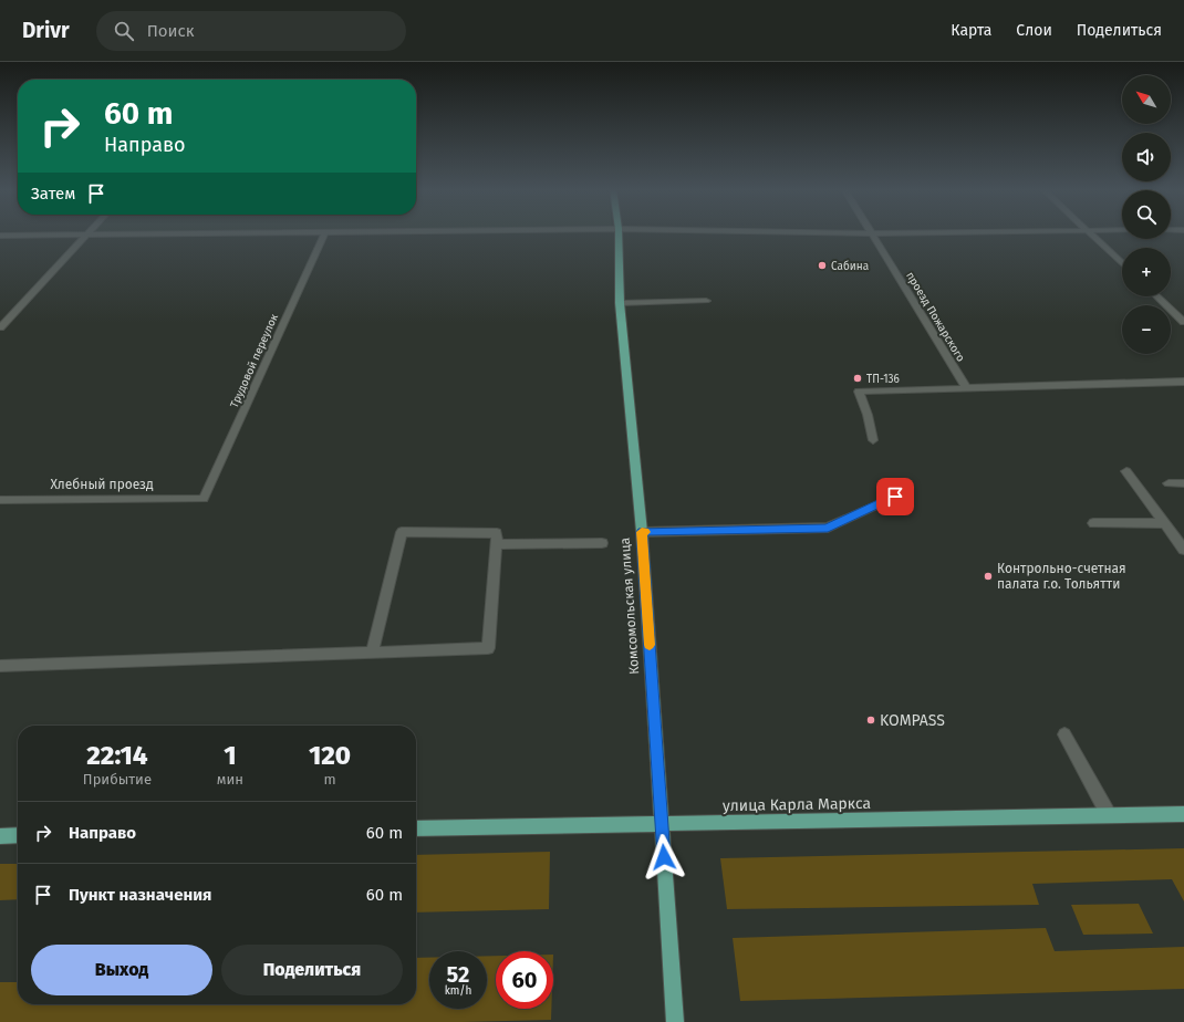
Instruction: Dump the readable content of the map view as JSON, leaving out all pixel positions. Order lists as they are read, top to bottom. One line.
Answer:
{"streets":{"main road":["Комсомольская улица","улица Карла Маркса"],"street":["проезд Пожарского","Трудовой переулок","Хлебный проезд"]},"crossings":[["Трудовой переулок","Хлебный проезд"],["Комсомольская улица","улица Карла Маркса"]],"places":["Сабина","ТП-136","Контрольно-счетная палата г.о. Тольятти","KOMPASS"],"north":"top left","page":{"header":"Drivr","search":"Поиск","nav":["Карта","Слои","Поделиться"],"map_buttons":["+","−"],"turn":["60 m","Направо"],"then":"Затем","eta":["22:14","Прибытие","1","мин","120","m"],"list":[{"name":"Направо","value":"60 m"},{"name":"Пункт назначения","value":"60 m"}],"buttons":["Выход","Поделиться"],"speed":"52 km/h","limit":"60"}}
